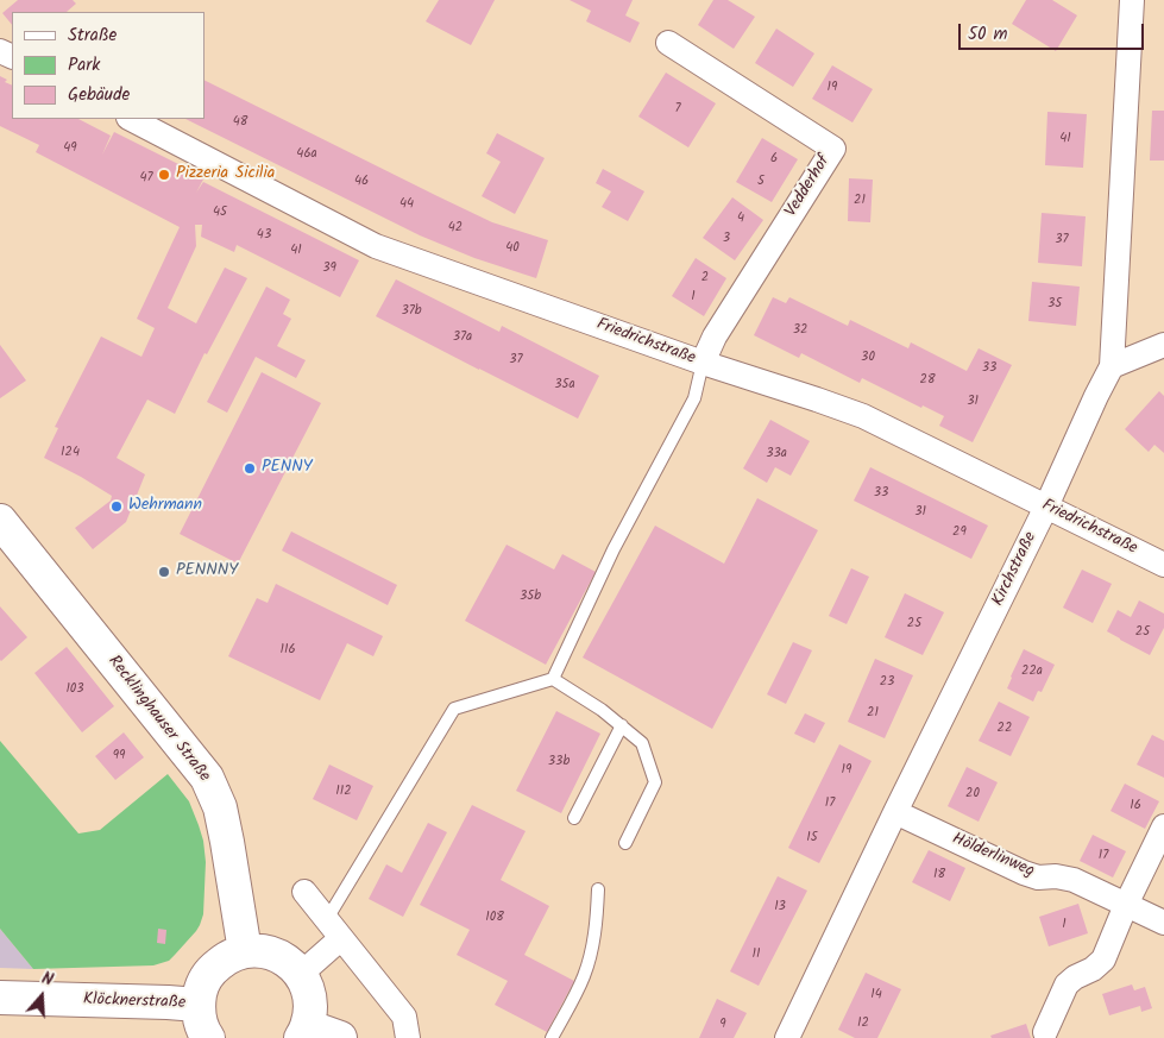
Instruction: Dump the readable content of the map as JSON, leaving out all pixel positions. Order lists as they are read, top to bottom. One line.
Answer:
{"streets":{"main road":["Recklinghauser Straße","Klöcknerstraße"],"street":["Vedderhof","Friedrichstraße","Kirchstraße","Hölderlinweg"]},"crossings":[["Vedderhof","Friedrichstraße"],["Friedrichstraße","Kirchstraße"],["Kirchstraße","Hölderlinweg"]],"places":["Pizzeria Sicilia","PENNY","Wehrmann","PENNNY"],"house_numbers":["19","7","48","41","49","46a","6","47","46","5","21","44","45","4","42","43","3","37","40","41","39","2","1","35","37b","32","37a","30","37","33","28","35a","31","124","33a","33","31","29","35b","25","25","116","22a","23","103","21","22","99","33b","19","112","20","17","16","15","17","18","13","108","1","11","14","12","9"],"legend":["Straße","Park","Gebäude"],"scale_bar":"50 m","north":"top"}
